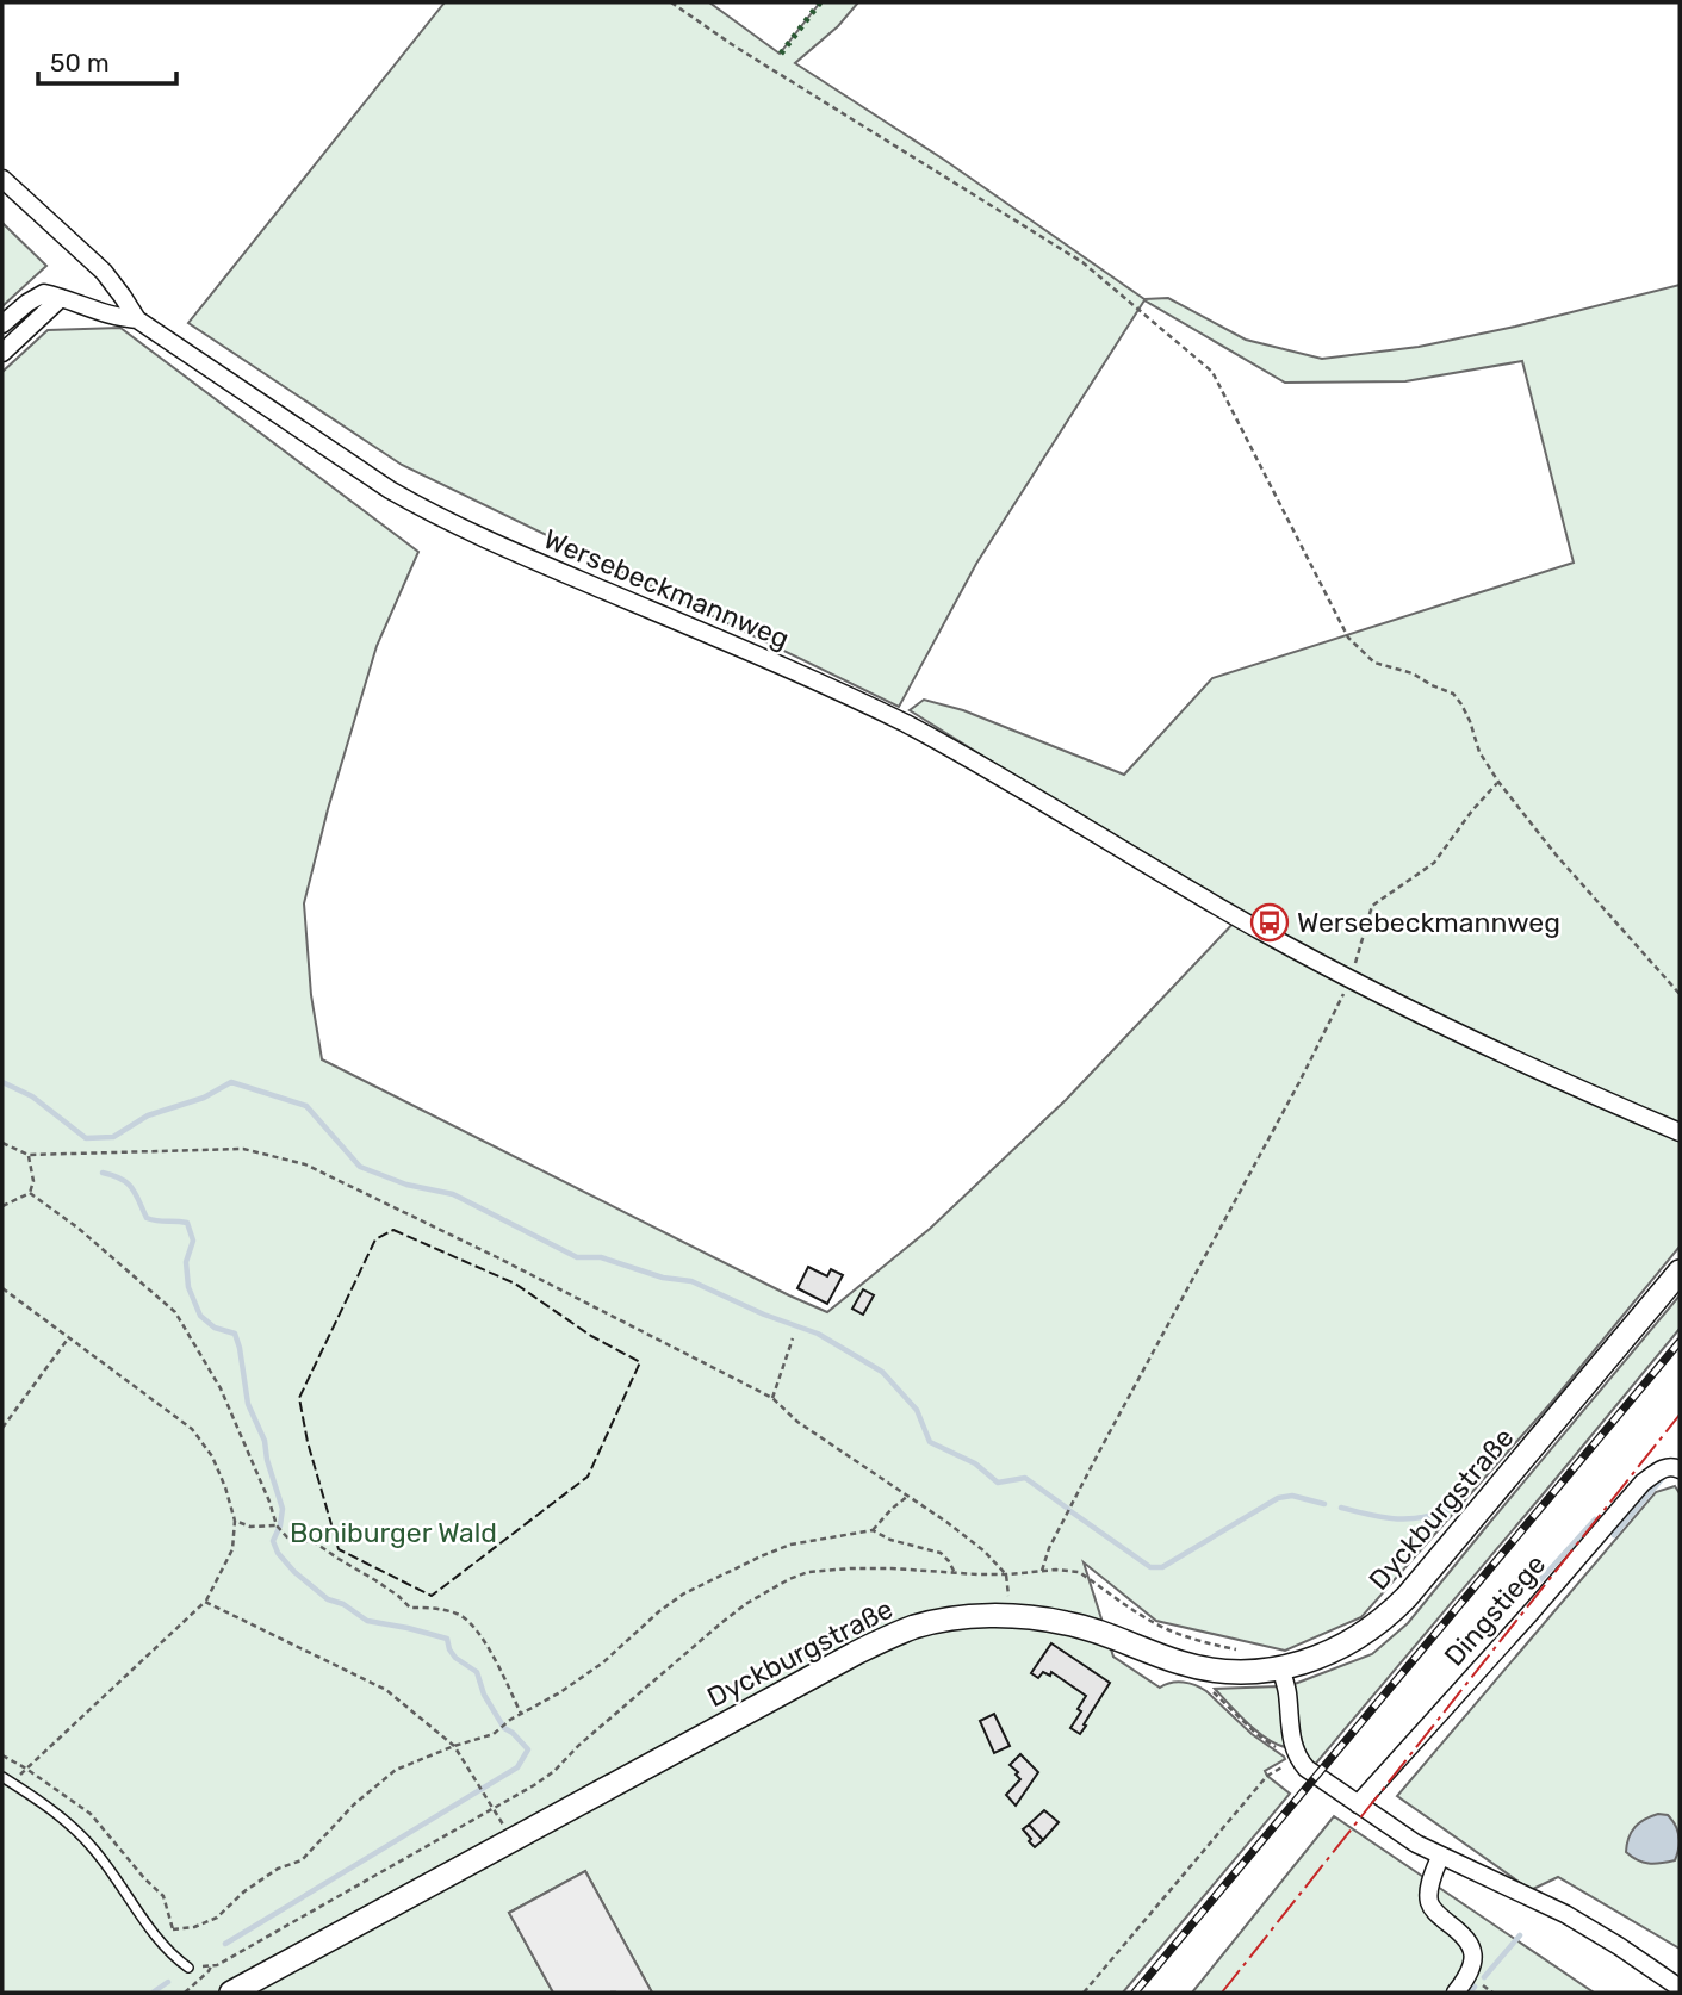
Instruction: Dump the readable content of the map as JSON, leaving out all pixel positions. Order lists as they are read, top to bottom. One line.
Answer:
{"streets":{"street":["Wersebeckmannweg","Dyckburgstraße","Dingstiege"]},"parks":["Boniburger Wald"],"places":{"bus stop":["Wersebeckmannweg"]},"scale_bar":"50 m"}
